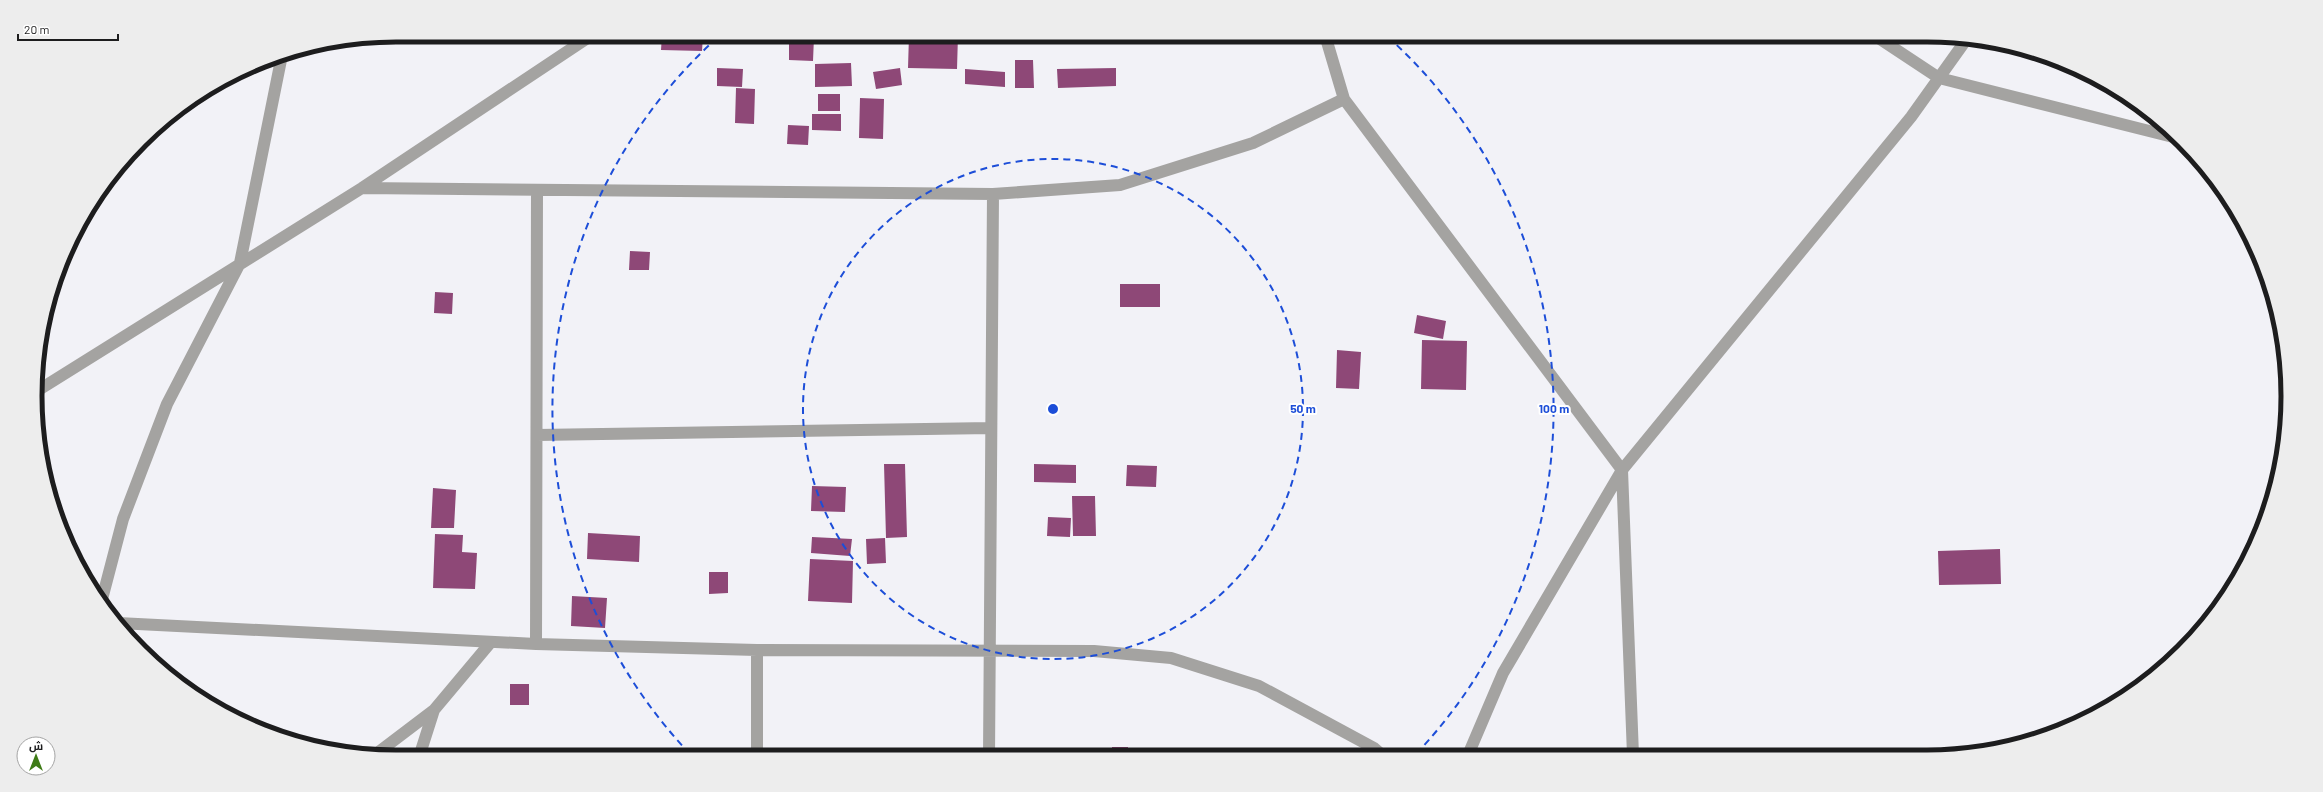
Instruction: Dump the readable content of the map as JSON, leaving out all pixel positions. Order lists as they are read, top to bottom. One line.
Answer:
{"scale_bar":"20 m","north":"top","rings":["50 m","100 m"]}
